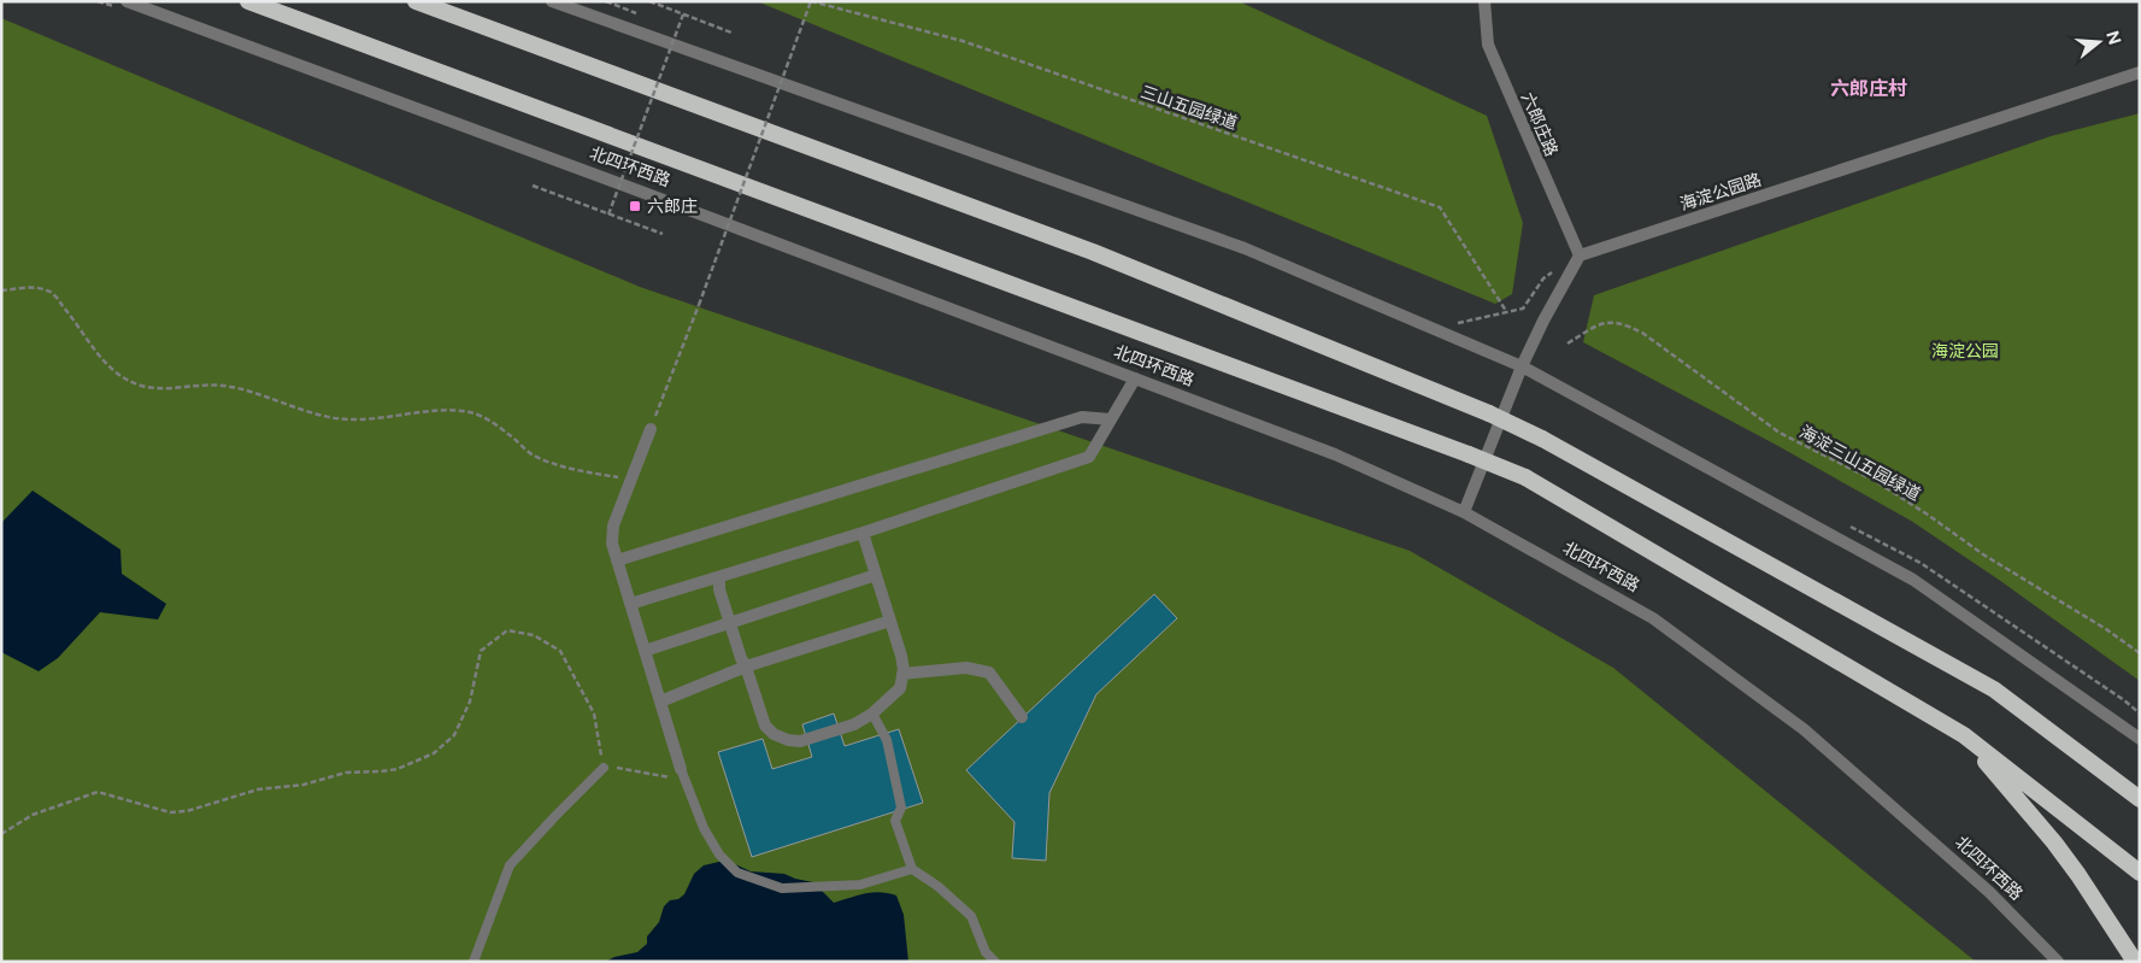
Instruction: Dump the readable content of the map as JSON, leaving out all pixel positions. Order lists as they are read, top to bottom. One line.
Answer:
{"streets":{"highway":["北四环西路"],"street":["六郎庄路","海淀公园路"],"path":["三山五园绿道","海淀三山五园绿道"]},"crossings":[["六郎庄路","海淀公园路"]],"districts":["六郎庄村"],"parks":["海淀公园"],"places":{"transit":["六郎庄"]},"north":"right"}
